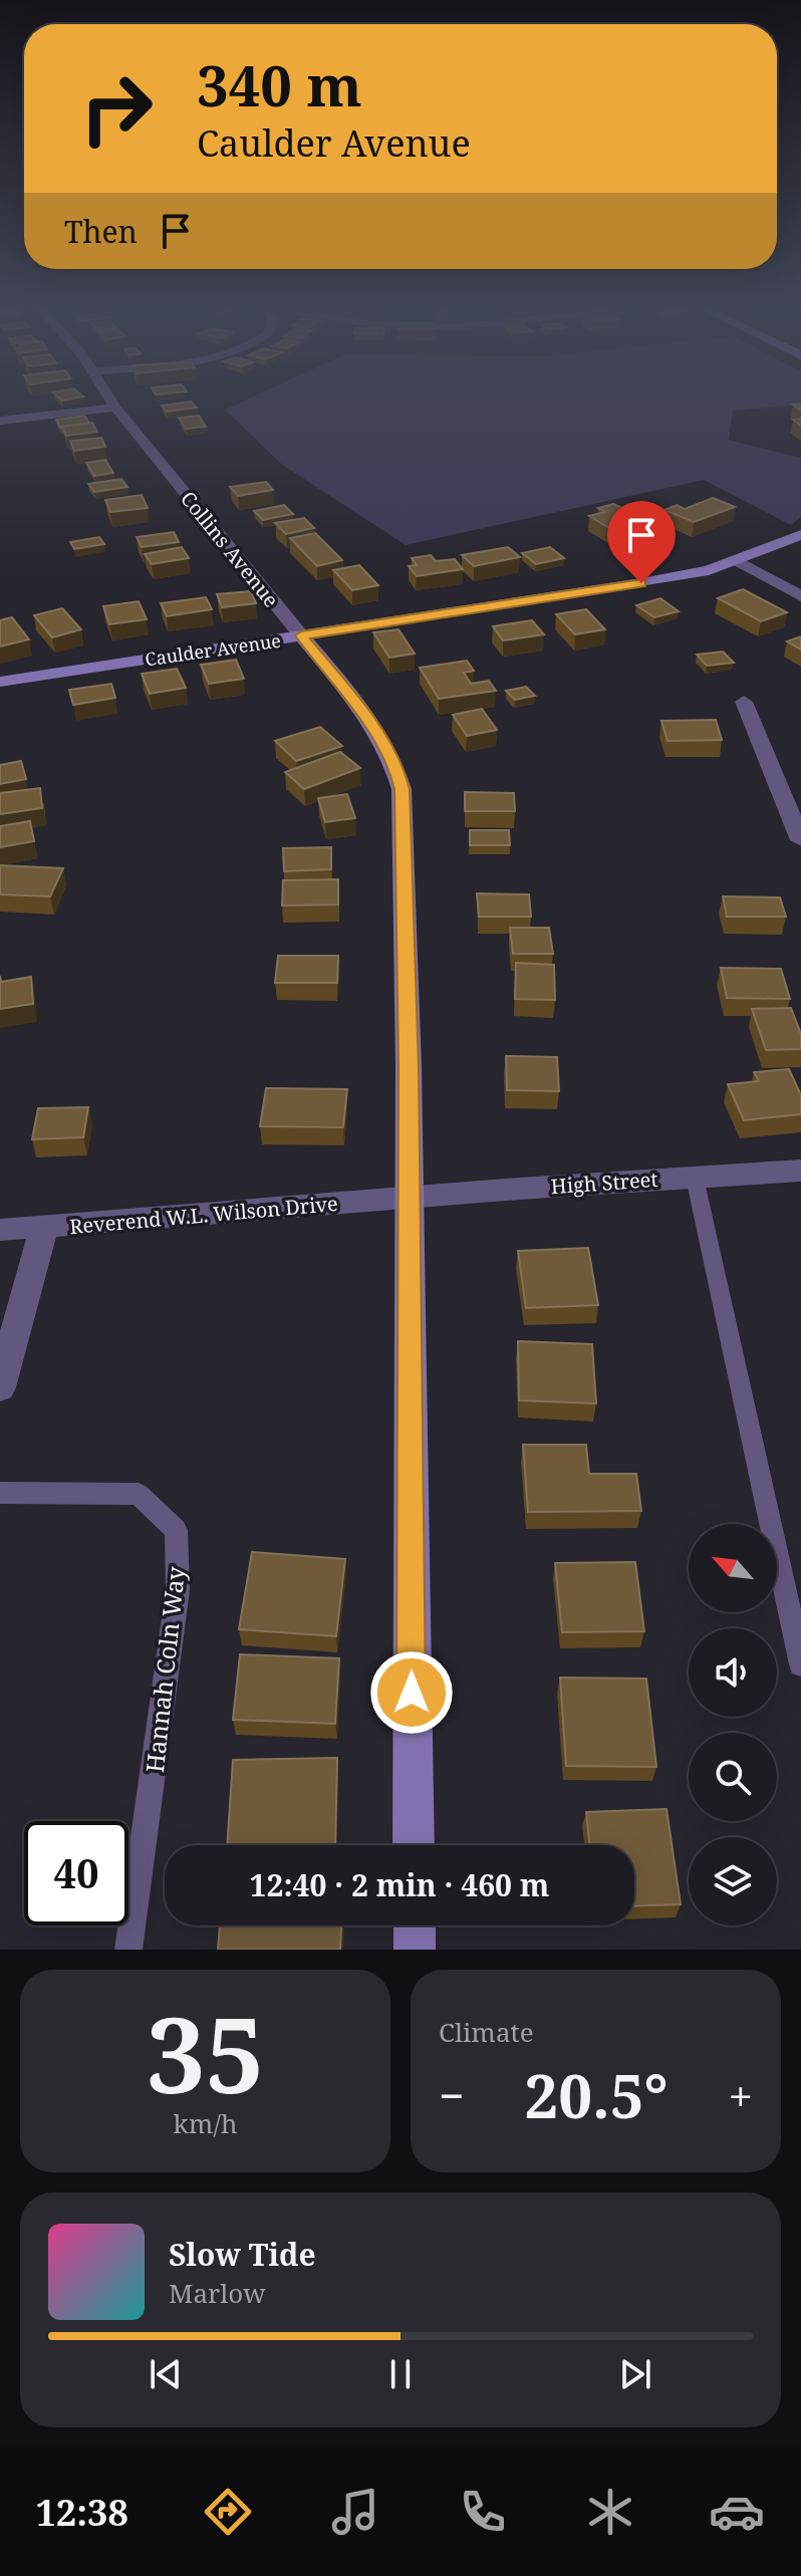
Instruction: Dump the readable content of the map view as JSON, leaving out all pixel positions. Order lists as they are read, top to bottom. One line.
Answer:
{"streets":{"street":["Collins Avenue","Caulder Avenue","High Street","Reverend W.L. Wilson Drive"],"lane":["Hannah Coln Way"]},"crossings":[["Collins Avenue","Caulder Avenue"],["Collins Avenue","High Street"],["Collins Avenue","Reverend W.L. Wilson Drive"],["High Street","Reverend W.L. Wilson Drive"]],"north":"top left","page":{"turn":["340 m","Caulder Avenue"],"then":"Then","limit":"40","trip":"12:40 · 2 min · 460 m","tile":[["35","km/h"],"Climate"],"heat":["−","20.5°","+"],"song":["Slow Tide","Marlow"],"tabs":"12:38"}}
